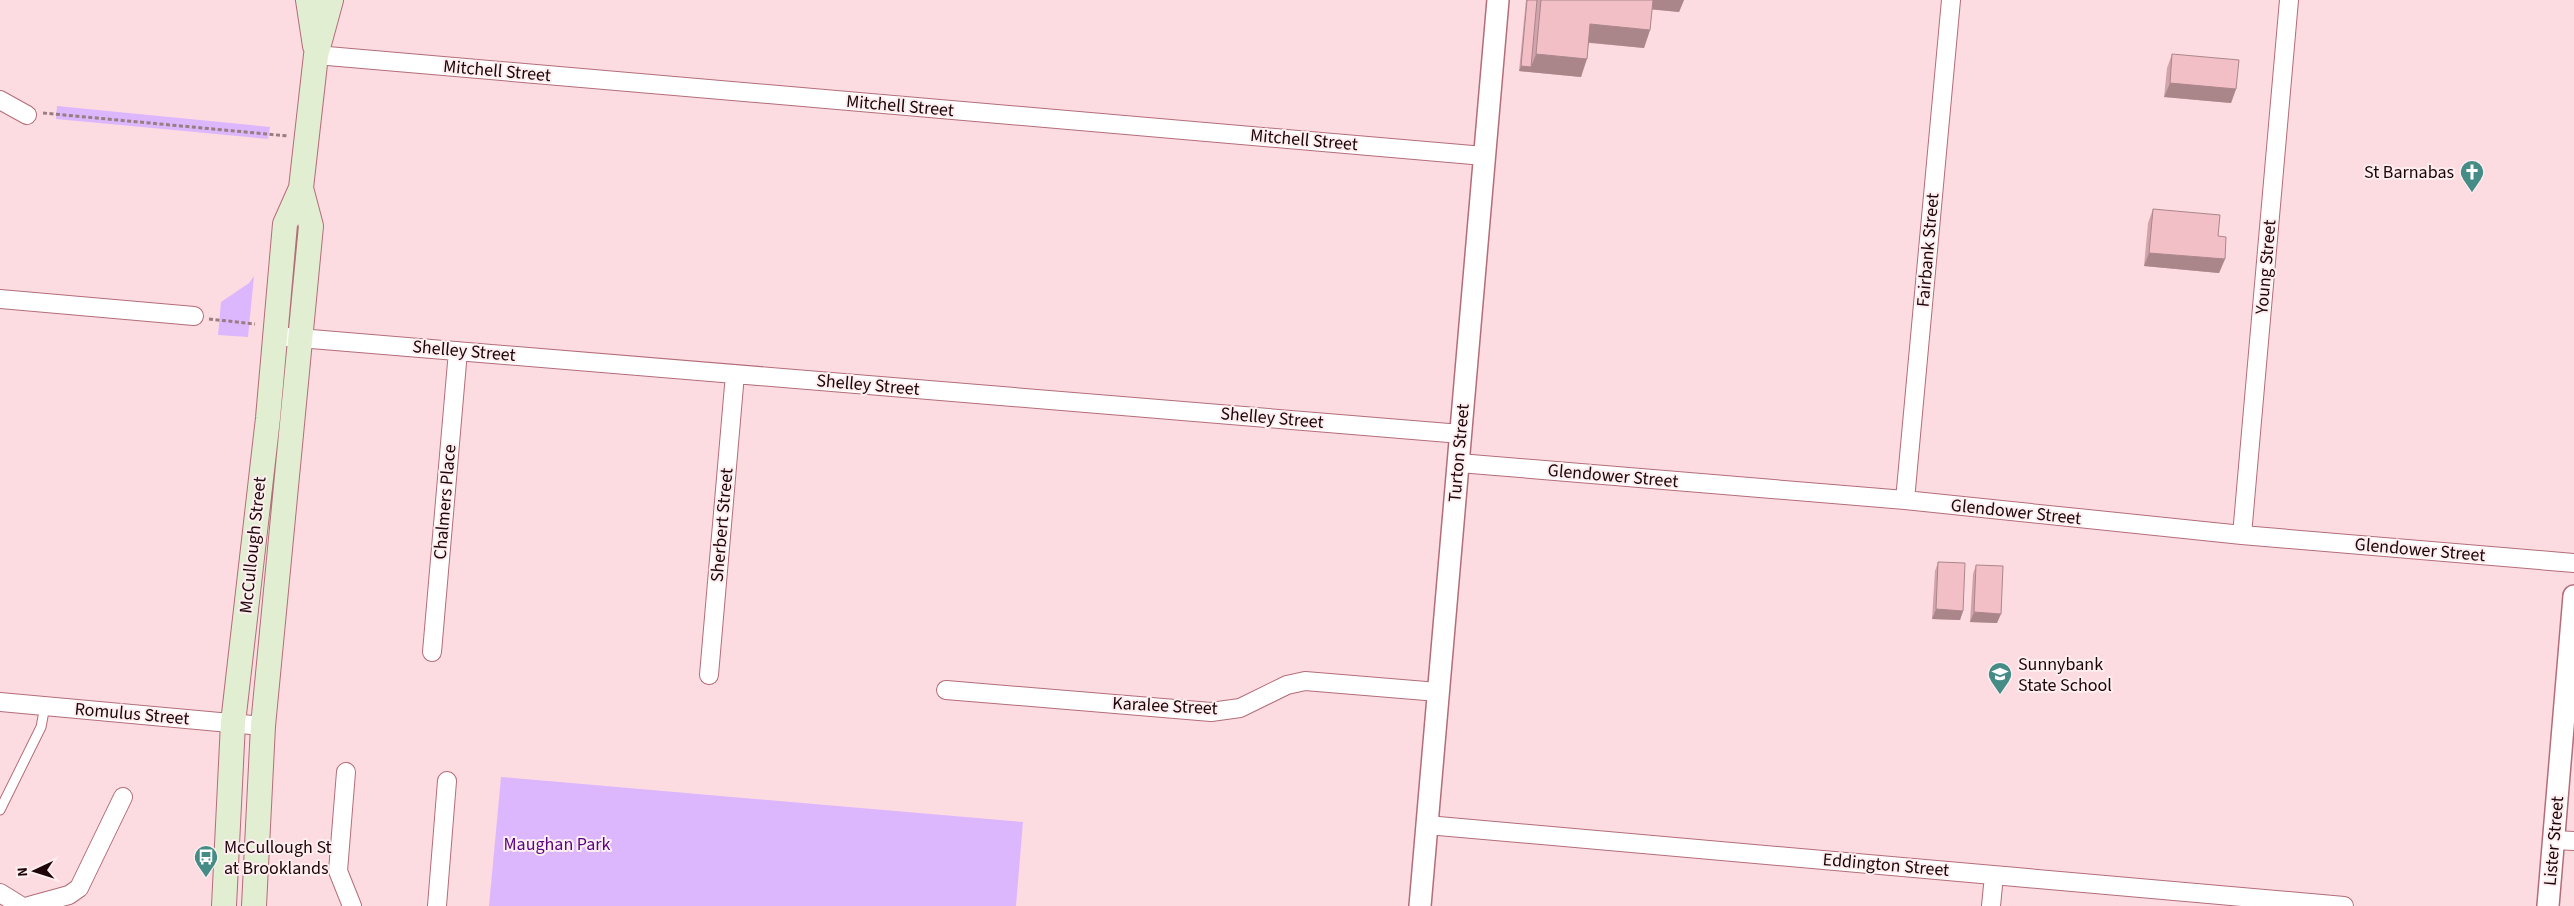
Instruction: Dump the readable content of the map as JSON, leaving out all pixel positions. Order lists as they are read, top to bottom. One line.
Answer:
{"streets":{"main road":["McCullough Street"],"street":["Mitchell Street","Fairbank Street","Young Street","Shelley Street","Turton Street","Glendower Street","Chalmers Place","Sherbert Street","Karalee Street","Romulus Street","Lister Street","Eddington Street"]},"crossings":[["Mitchell Street","Turton Street"],["Mitchell Street","McCullough Street"],["Fairbank Street","Glendower Street"],["Young Street","Glendower Street"],["Shelley Street","Turton Street"],["Shelley Street","Chalmers Place"],["Shelley Street","Sherbert Street"],["Shelley Street","McCullough Street"],["Turton Street","Glendower Street"],["Turton Street","Karalee Street"],["Turton Street","Eddington Street"],["McCullough Street","Romulus Street"]],"parks":["Maughan Park"],"places":{"church":["St Barnabas"],"school or university":["Sunnybank State School"],"bus stop":["McCullough St at Brooklands"]},"north":"left"}
